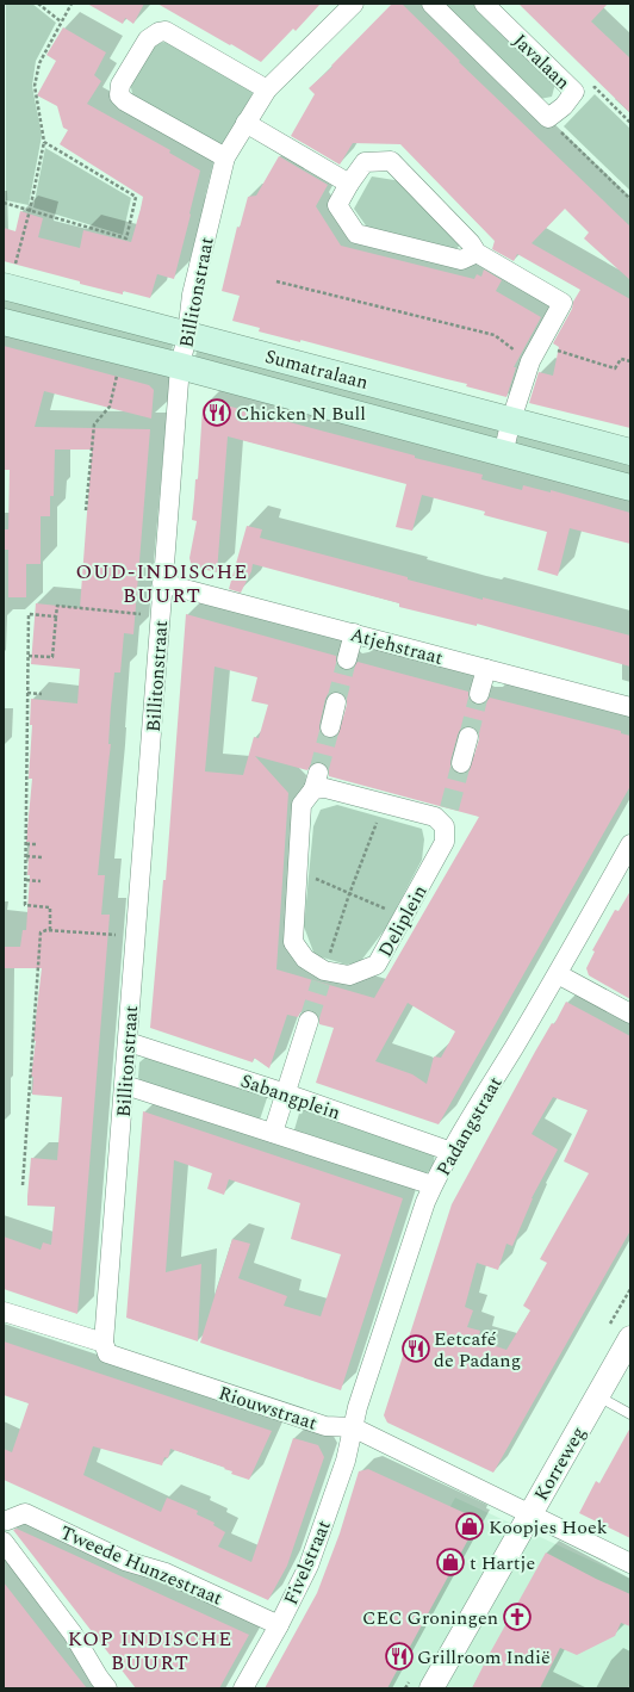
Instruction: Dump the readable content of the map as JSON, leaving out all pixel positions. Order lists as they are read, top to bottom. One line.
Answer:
{"streets":{"main road":["Sumatralaan"],"street":["Javalaan","Billitonstraat","Atjehstraat","Deliplein","Sabangplein","Padangstraat","Riouwstraat","Korreweg","Fivelstraat","Tweede Hunzestraat"]},"crossings":[["Billitonstraat","Sumatralaan"],["Billitonstraat","Atjehstraat"],["Billitonstraat","Sabangplein"],["Billitonstraat","Riouwstraat"],["Sabangplein","Padangstraat"],["Padangstraat","Riouwstraat"],["Padangstraat","Fivelstraat"],["Riouwstraat","Korreweg"],["Riouwstraat","Fivelstraat"],["Fivelstraat","Tweede Hunzestraat"]],"districts":["OUD-INDISCHE BUURT","KOP INDISCHE BUURT"],"places":{"restaurant":["Chicken N Bull","Eetcafé de Padang","Grillroom Indië"],"shop":["Koopjes Hoek","t Hartje"],"church":["CEC Groningen"]}}
